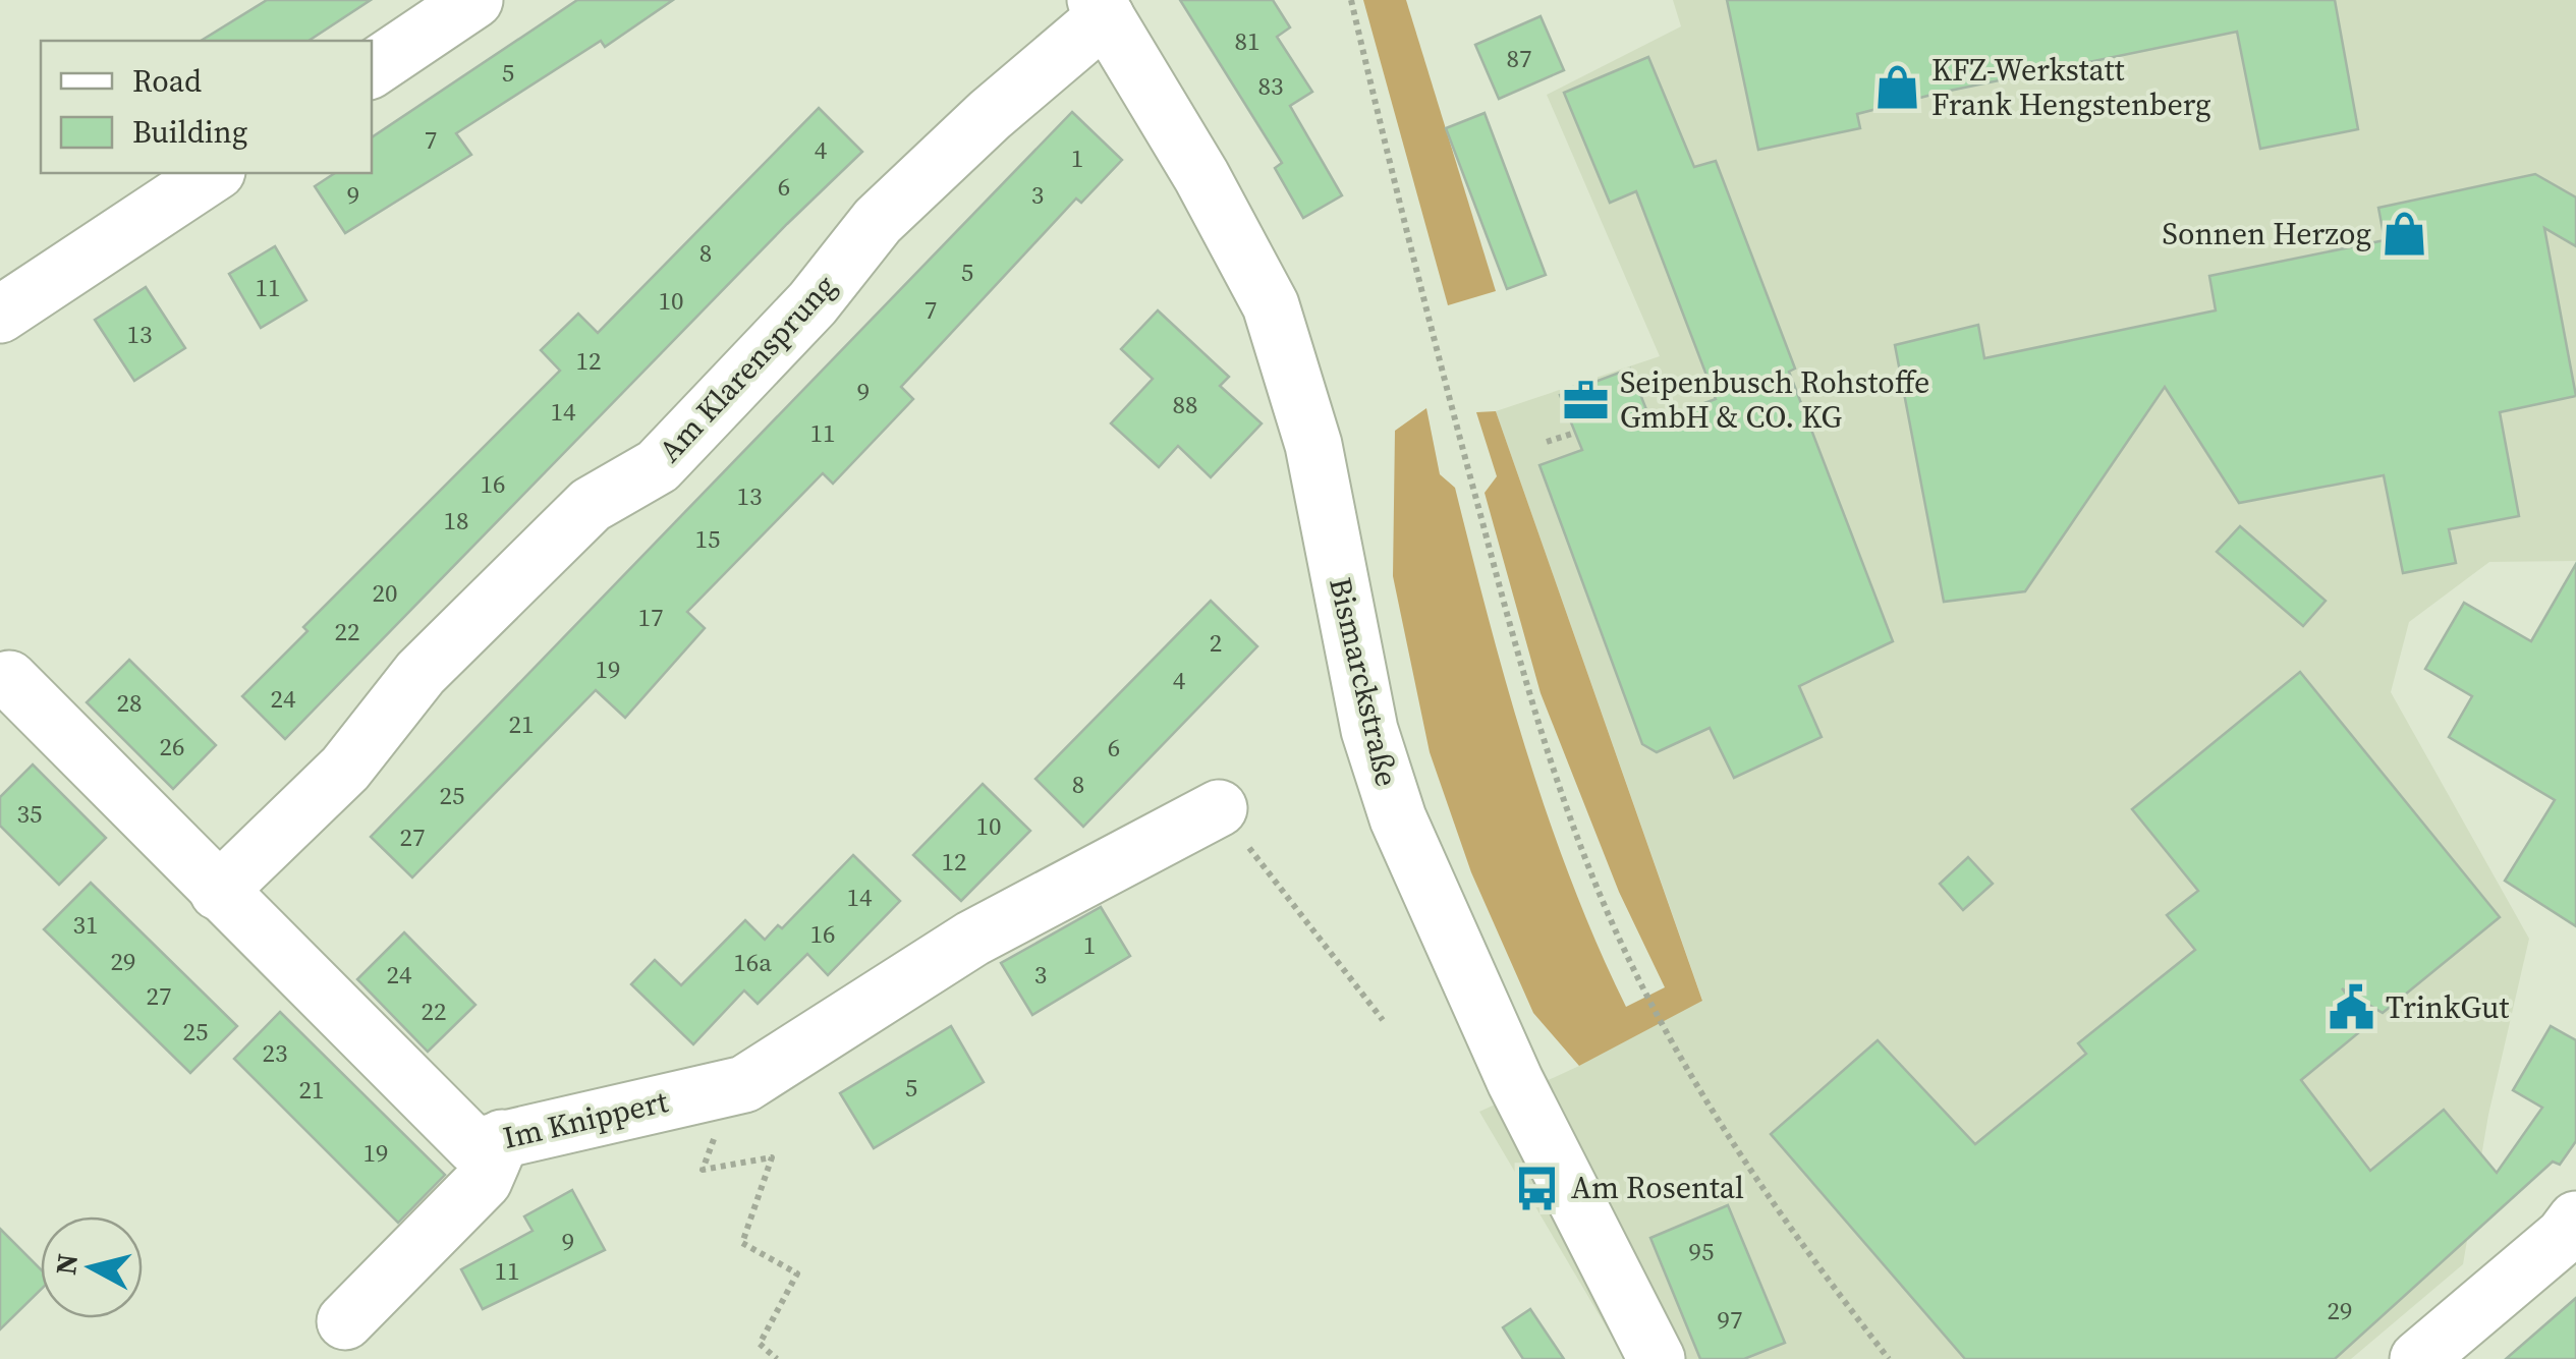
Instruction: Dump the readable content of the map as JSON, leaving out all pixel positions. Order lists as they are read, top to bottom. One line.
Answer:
{"streets":{"street":["Am Klarensprung","Bismarckstraße","Im Knippert"]},"crossings":[["Am Klarensprung","Bismarckstraße"],["Am Klarensprung","Im Knippert"]],"places":{"shop":["KFZ-Werkstatt Frank Hengstenberg","Sonnen Herzog"],"office":["Seipenbusch Rohstoffe GmbH & CO. KG"],"public building":["TrinkGut"],"bus stop":["Am Rosental"]},"house_numbers":["81","87","5","83","7","4","1","6","9","3","8","5","11","10","7","13","12","9","88","14","11","16","13","18","15","20","17","22","2","19","4","24","28","21","26","6","8","25","35","10","27","12","14","31","16","1","29","16a","24","3","27","22","25","23","5","21","19","9","95","11","29","97"],"legend":["Road","Building"],"north":"left"}
